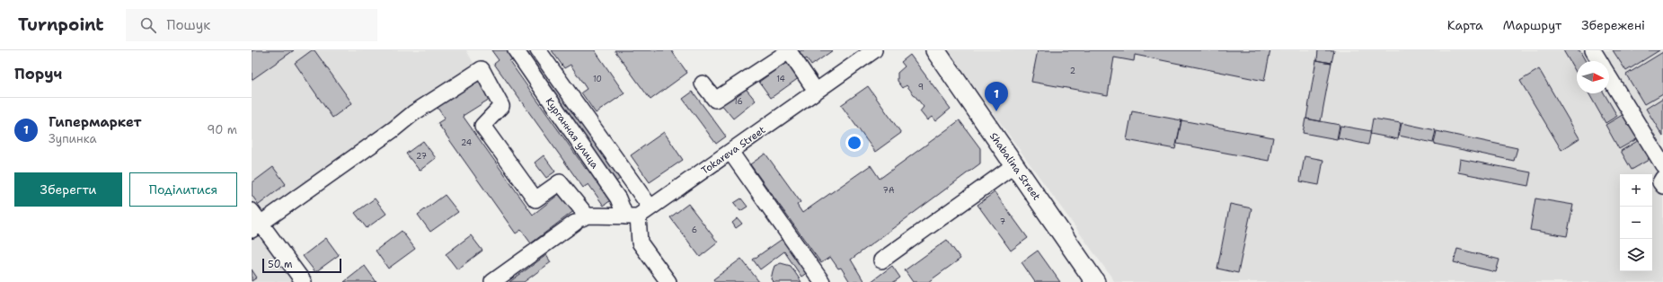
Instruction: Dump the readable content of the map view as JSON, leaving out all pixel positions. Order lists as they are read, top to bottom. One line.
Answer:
{"streets":{"main road":["Shabalina Street"],"street":["Курганная улица","Tokareva Street"]},"crossings":[["Курганная улица","Tokareva Street"]],"house_numbers":["2","10","14","9","16","24","27","7А","7","6"],"scale_bar":"50 m","north":"right","page":{"header":"Turnpoint","search":"Пошук","nav":["Карта","Маршрут","Збережені"],"heading":"Поруч","pins":"1","list":[{"mark":"1","name":"Гипермаркет","note":"Зупинка","value":"90 m"}],"buttons":["Зберегти","Поділитися"],"map_buttons":["+","−"],"scale":"50 m"}}
